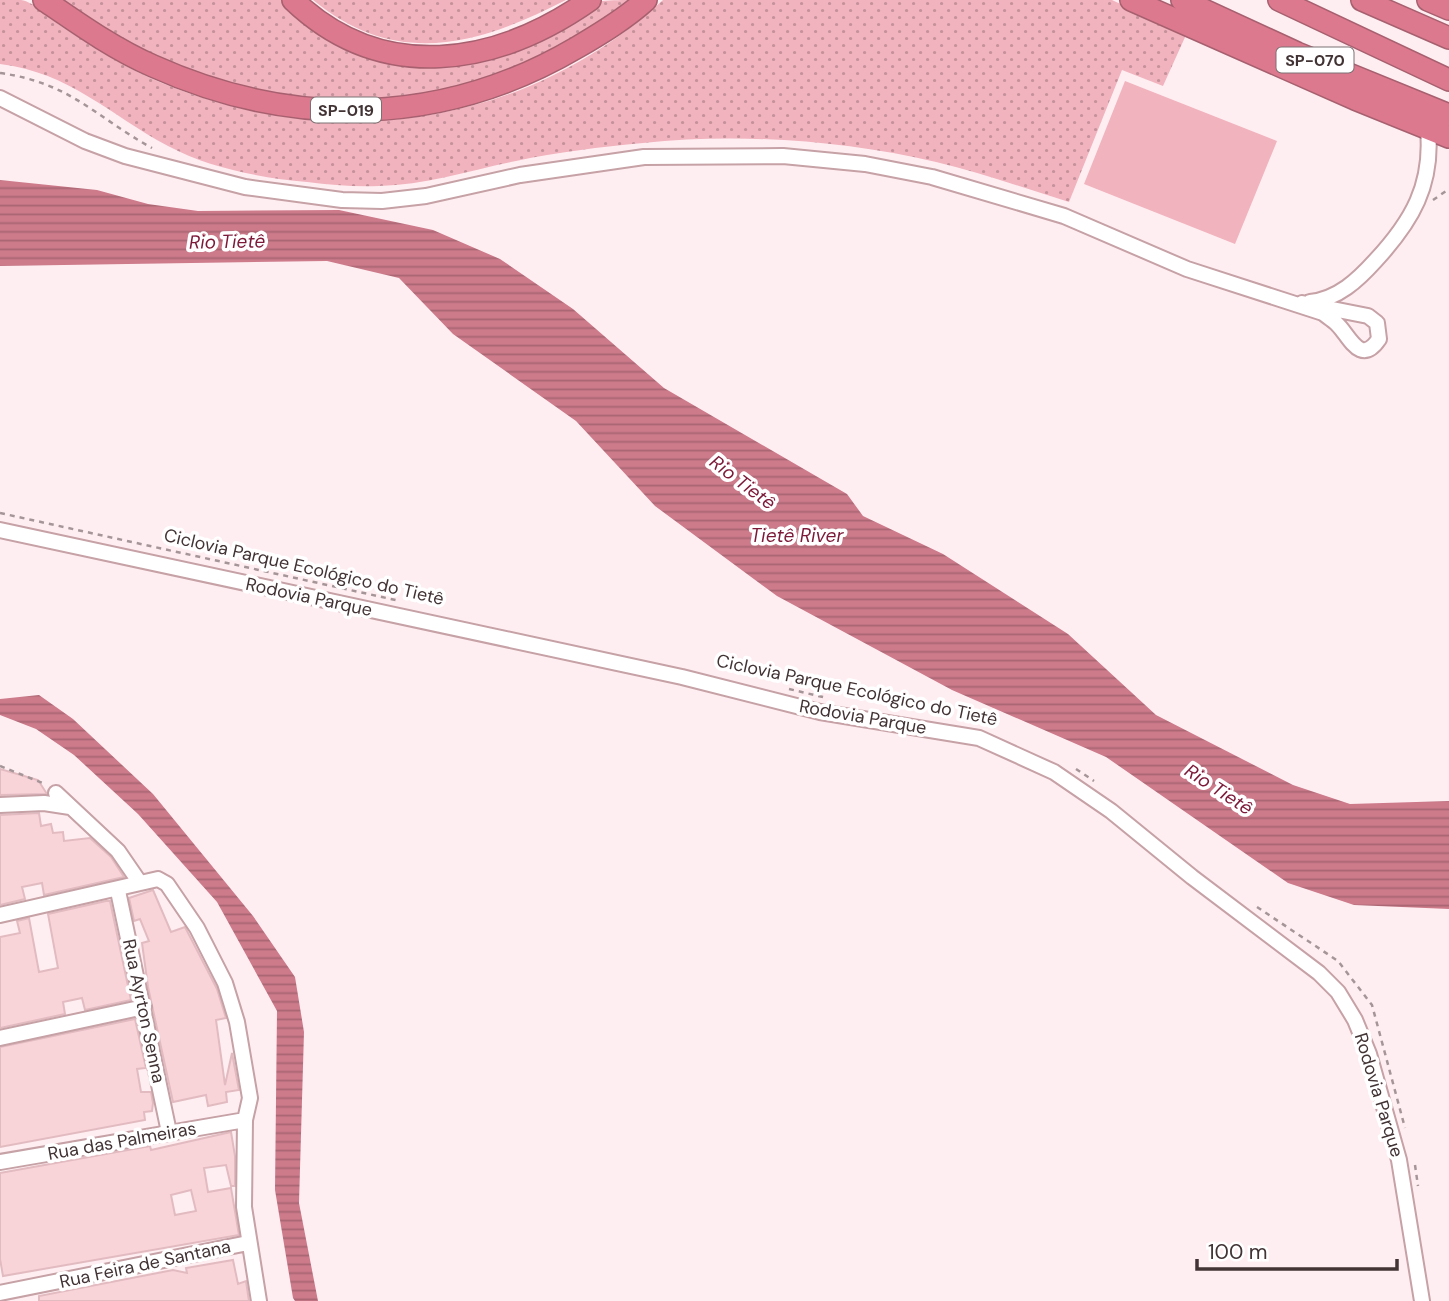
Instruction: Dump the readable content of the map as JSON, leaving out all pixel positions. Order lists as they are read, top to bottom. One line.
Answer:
{"streets":{"highway":["SP-070","SP-019"],"street":["Rodovia Parque","Rua Ayrton Senna","Rua das Palmeiras","Rua Feira de Santana"],"path":["Ciclovia Parque Ecológico do Tietê"]},"crossings":[["Rua Ayrton Senna","Rua das Palmeiras"]],"water":["Rio Tietê","Tietê River"],"scale_bar":"100 m"}
